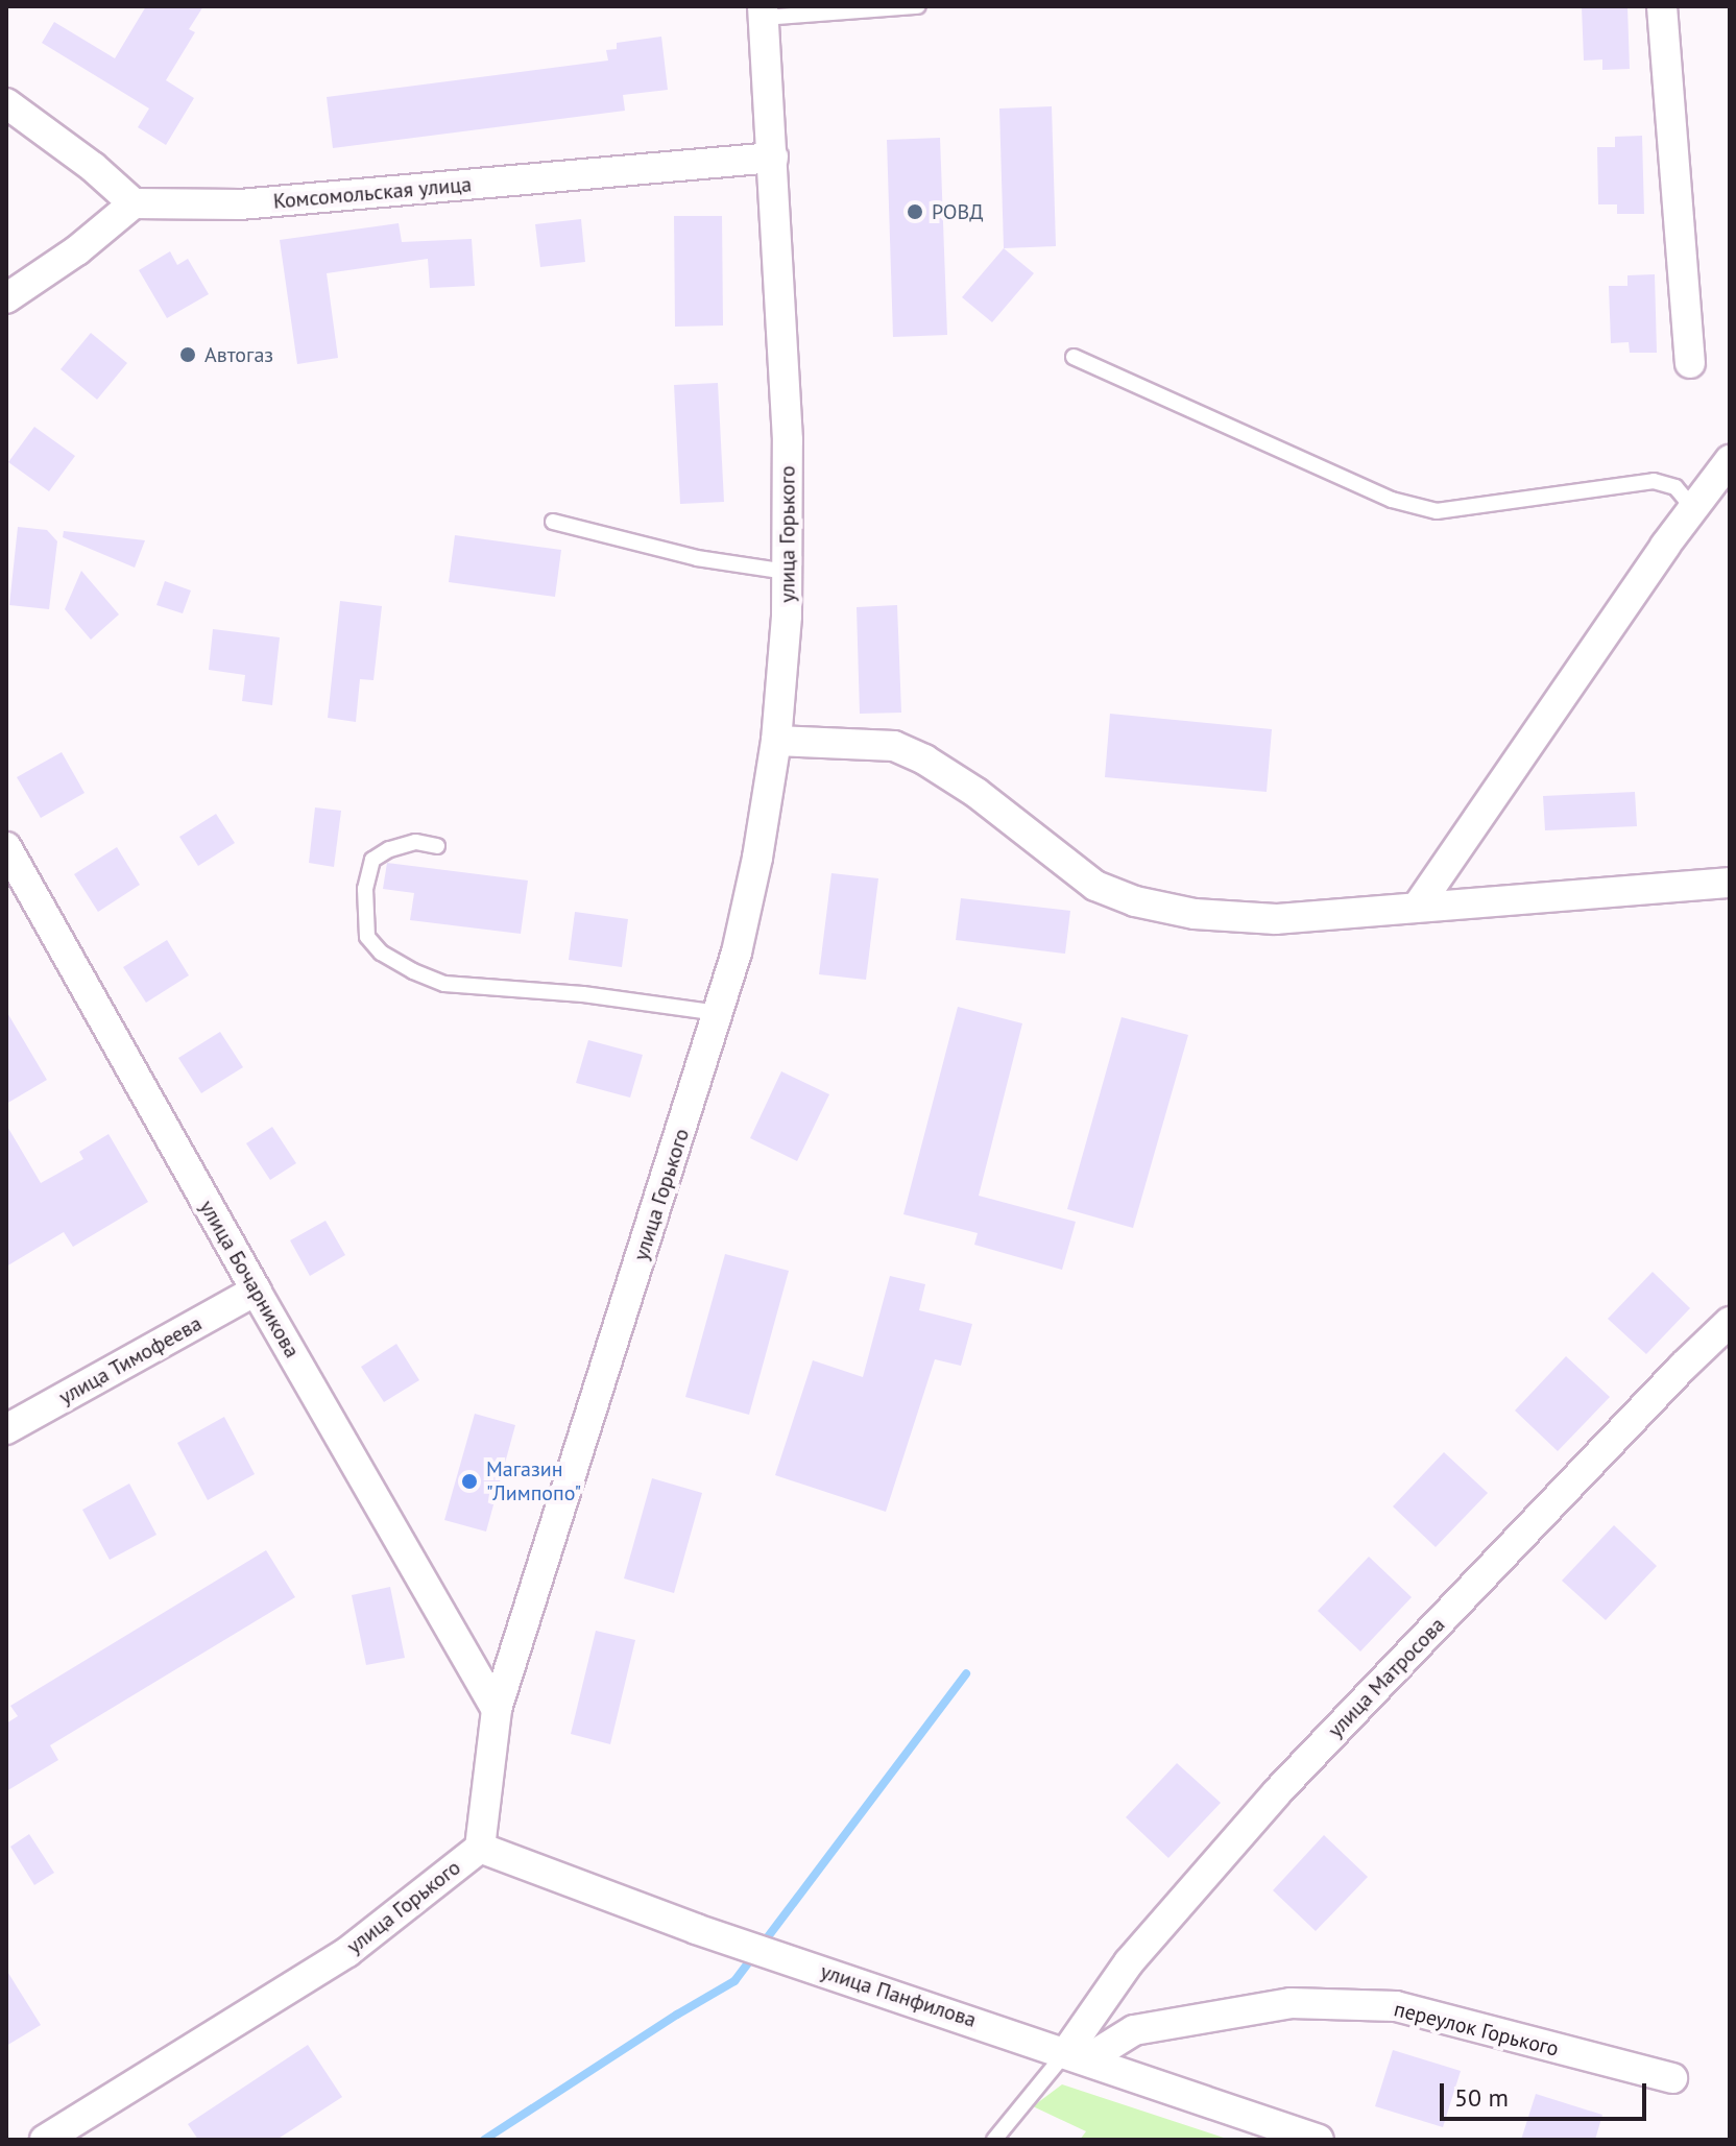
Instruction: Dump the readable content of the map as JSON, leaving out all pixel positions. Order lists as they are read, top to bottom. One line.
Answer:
{"streets":{"street":["Комсомольская улица","улица Горького","улица Бочарникова","улица Тимофеева","улица Матросова","улица Панфилова","переулок Горького"]},"crossings":[["Комсомольская улица","улица Горького"],["улица Горького","улица Бочарникова"],["улица Горького","улица Панфилова"],["улица Бочарникова","улица Тимофеева"],["улица Матросова","улица Панфилова"],["улица Матросова","переулок Горького"],["улица Панфилова","переулок Горького"]],"places":["РОВД","Автогаз","Магазин \"Лимпопо\""],"scale_bar":"50 m"}
